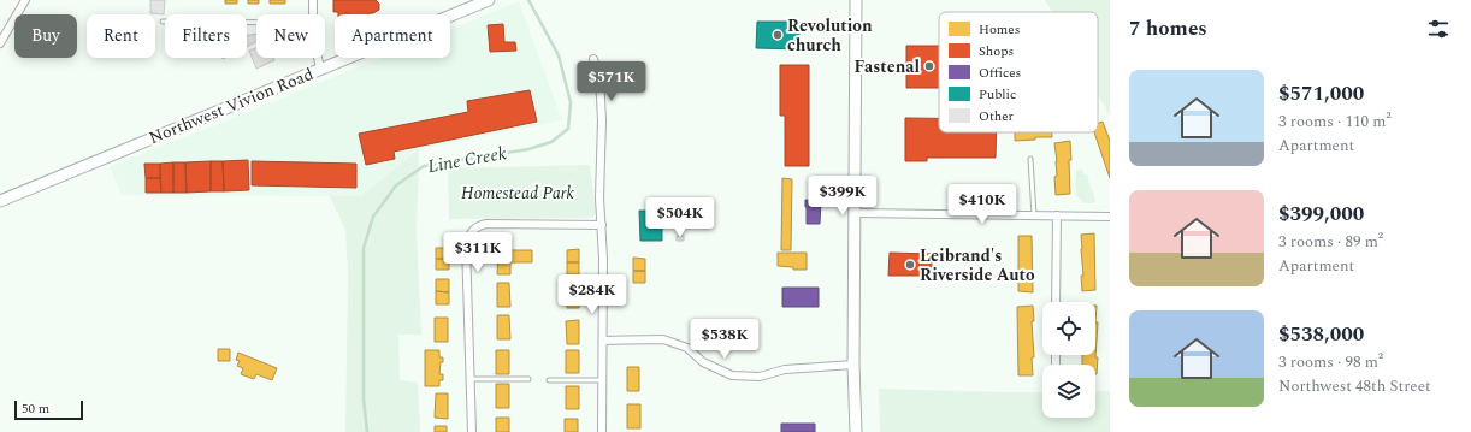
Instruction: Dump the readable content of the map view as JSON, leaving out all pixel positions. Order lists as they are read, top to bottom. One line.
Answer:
{"streets":{"main road":["Northwest Vivion Road"]},"water":["Line Creek"],"parks":["Homestead Park"],"places":["Revolution church","Fastenal","Leibrand's Riverside Auto"],"legend":["Homes","Shops","Offices","Public","Other"],"scale_bar":"50 m","page":{"heading":"7 homes","chip":["Buy","Rent","Filters","New","Apartment"],"list":[{"name":"$571,000","note":"3 rooms · 110 m² · Apartment"},{"name":"$399,000","note":"3 rooms · 89 m² · Apartment"},{"name":"$538,000","note":"3 rooms · 98 m² · Northwest 48th Street"}],"price":["$571K","$399K","$410K","$504K","$311K","$284K","$538K"],"scale":"50 m"}}
